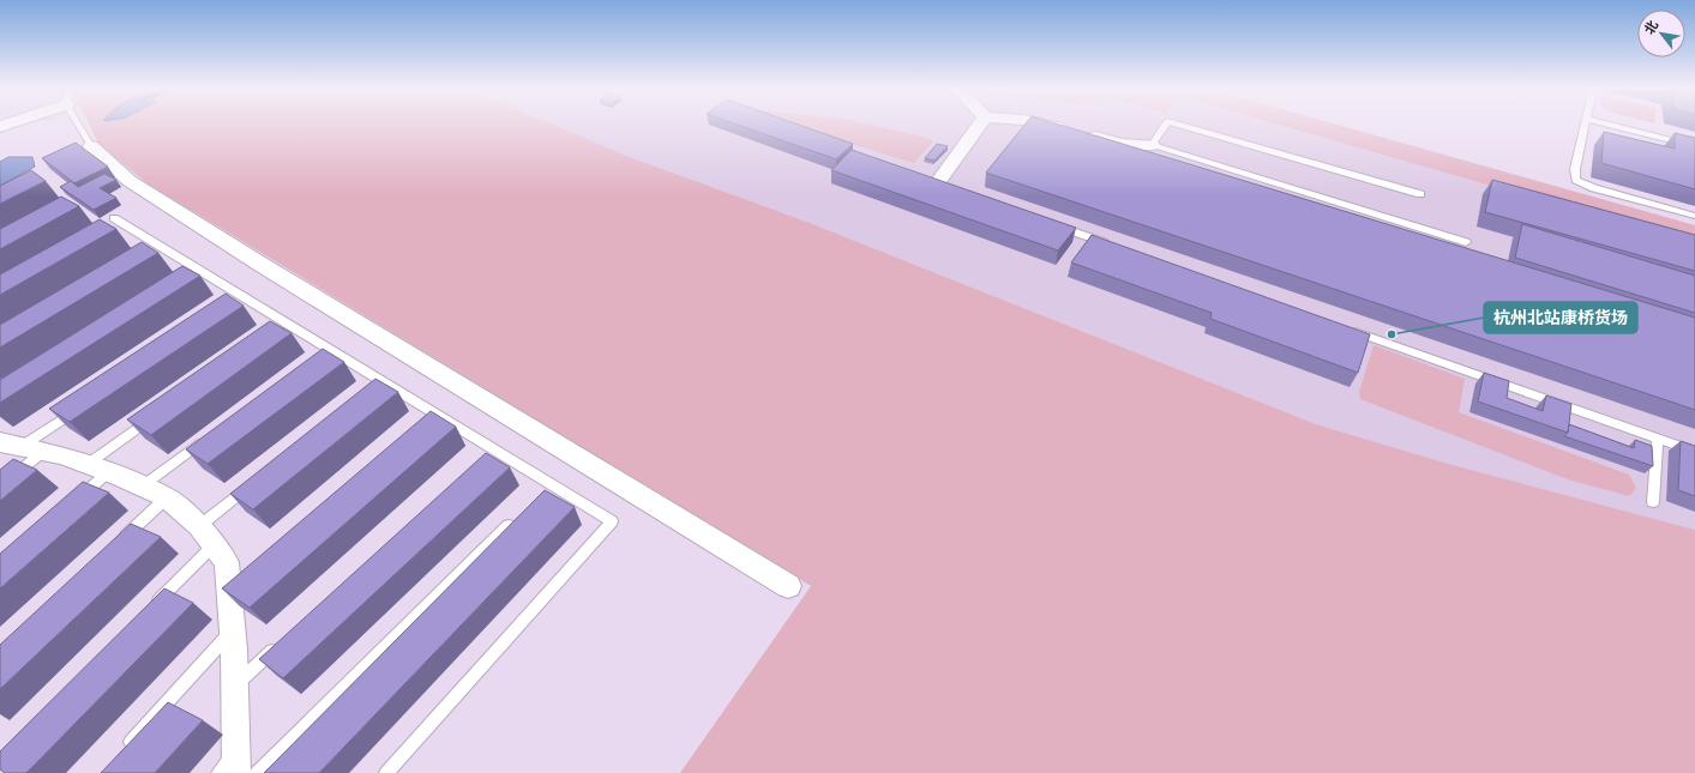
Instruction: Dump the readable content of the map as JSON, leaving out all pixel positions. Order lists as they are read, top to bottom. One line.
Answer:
{"places":["杭州北站康桥货场"],"north":"top left"}
